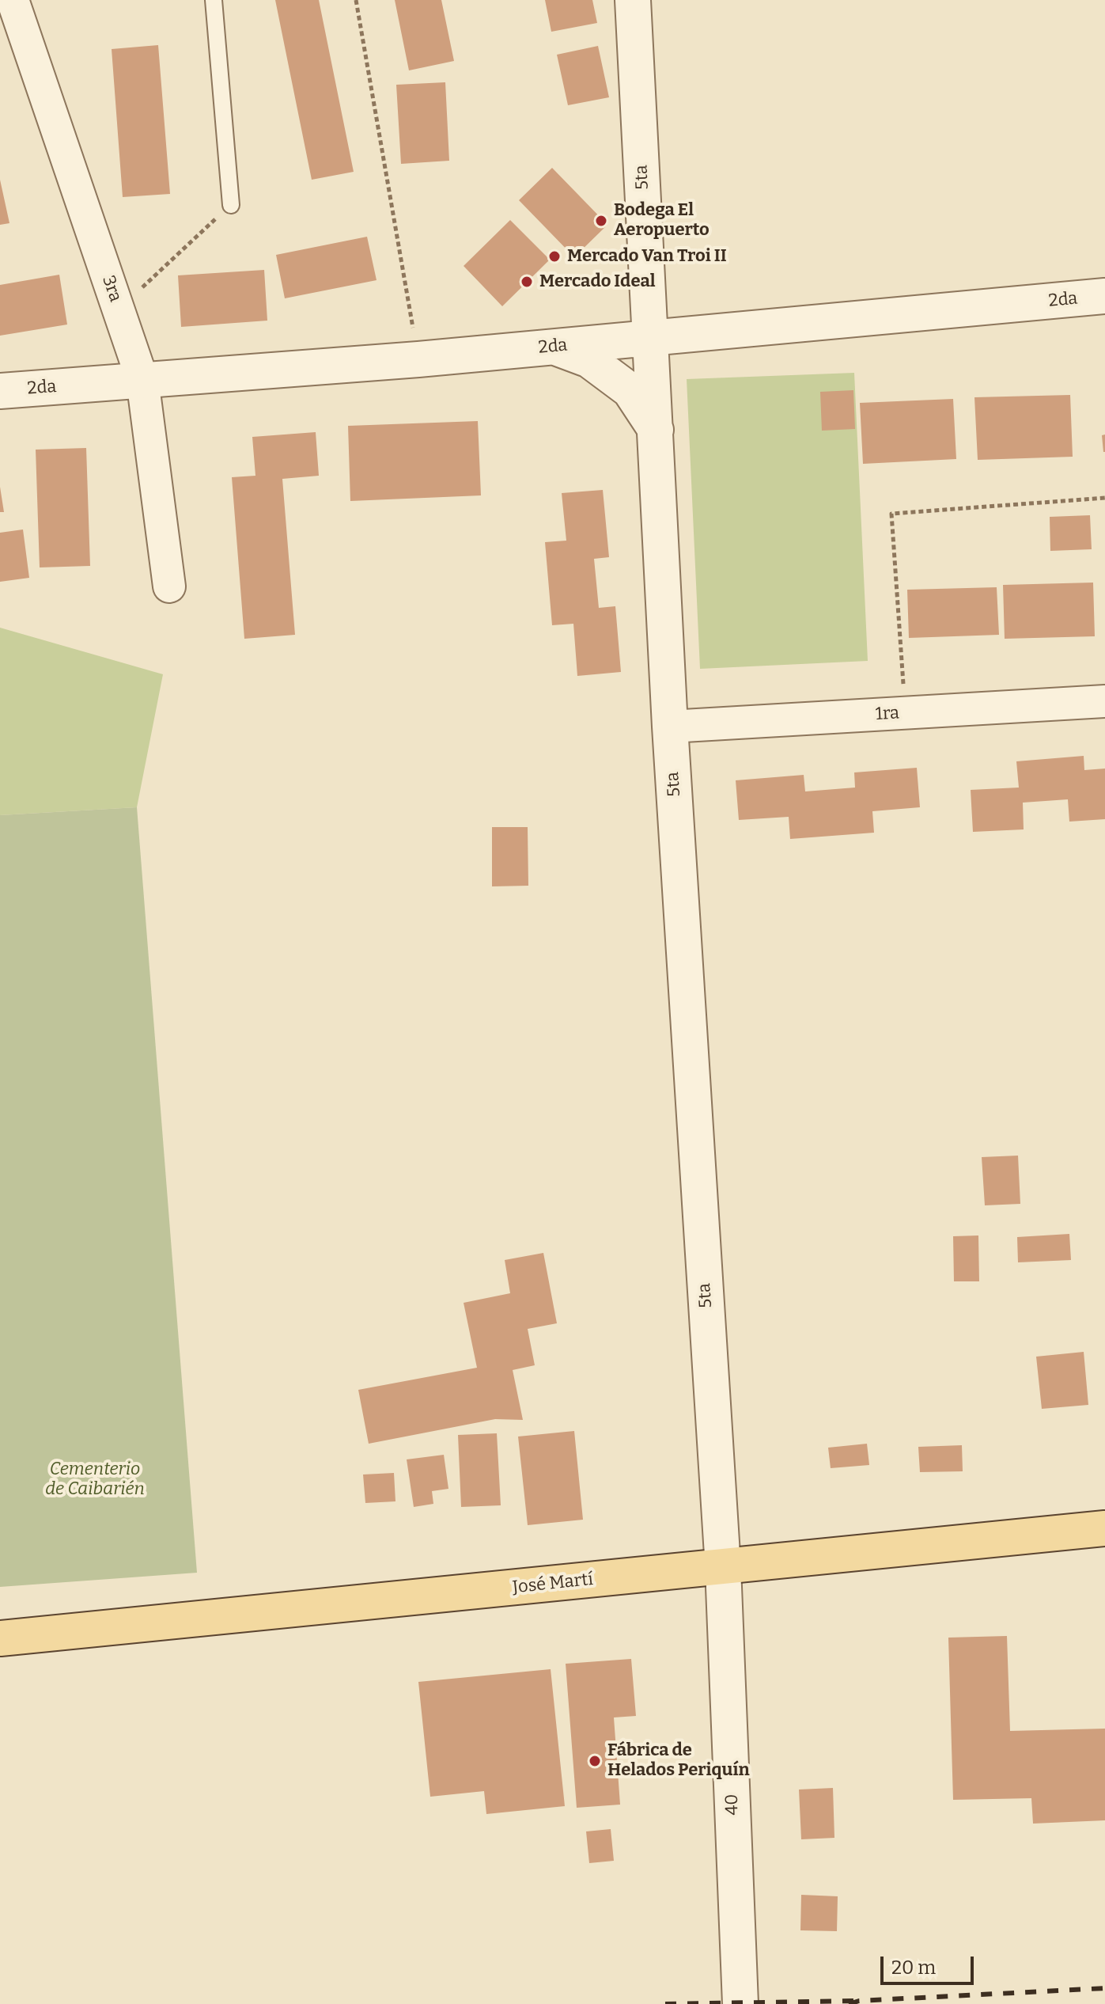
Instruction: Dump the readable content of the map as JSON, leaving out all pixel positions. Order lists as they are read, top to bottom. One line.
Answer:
{"streets":{"main road":["José Martí"],"street":["5ta","3ra","2da","1ra","40"]},"crossings":[["5ta","2da"],["5ta","1ra"],["5ta","José Martí"],["5ta","40"],["3ra","2da"],["José Martí","40"]],"parks":["Cementerio de Caibarién"],"places":["Bodega El Aeropuerto","Mercado Van Troi II","Mercado Ideal","Fábrica de Helados Periquín"],"scale_bar":"20 m"}
